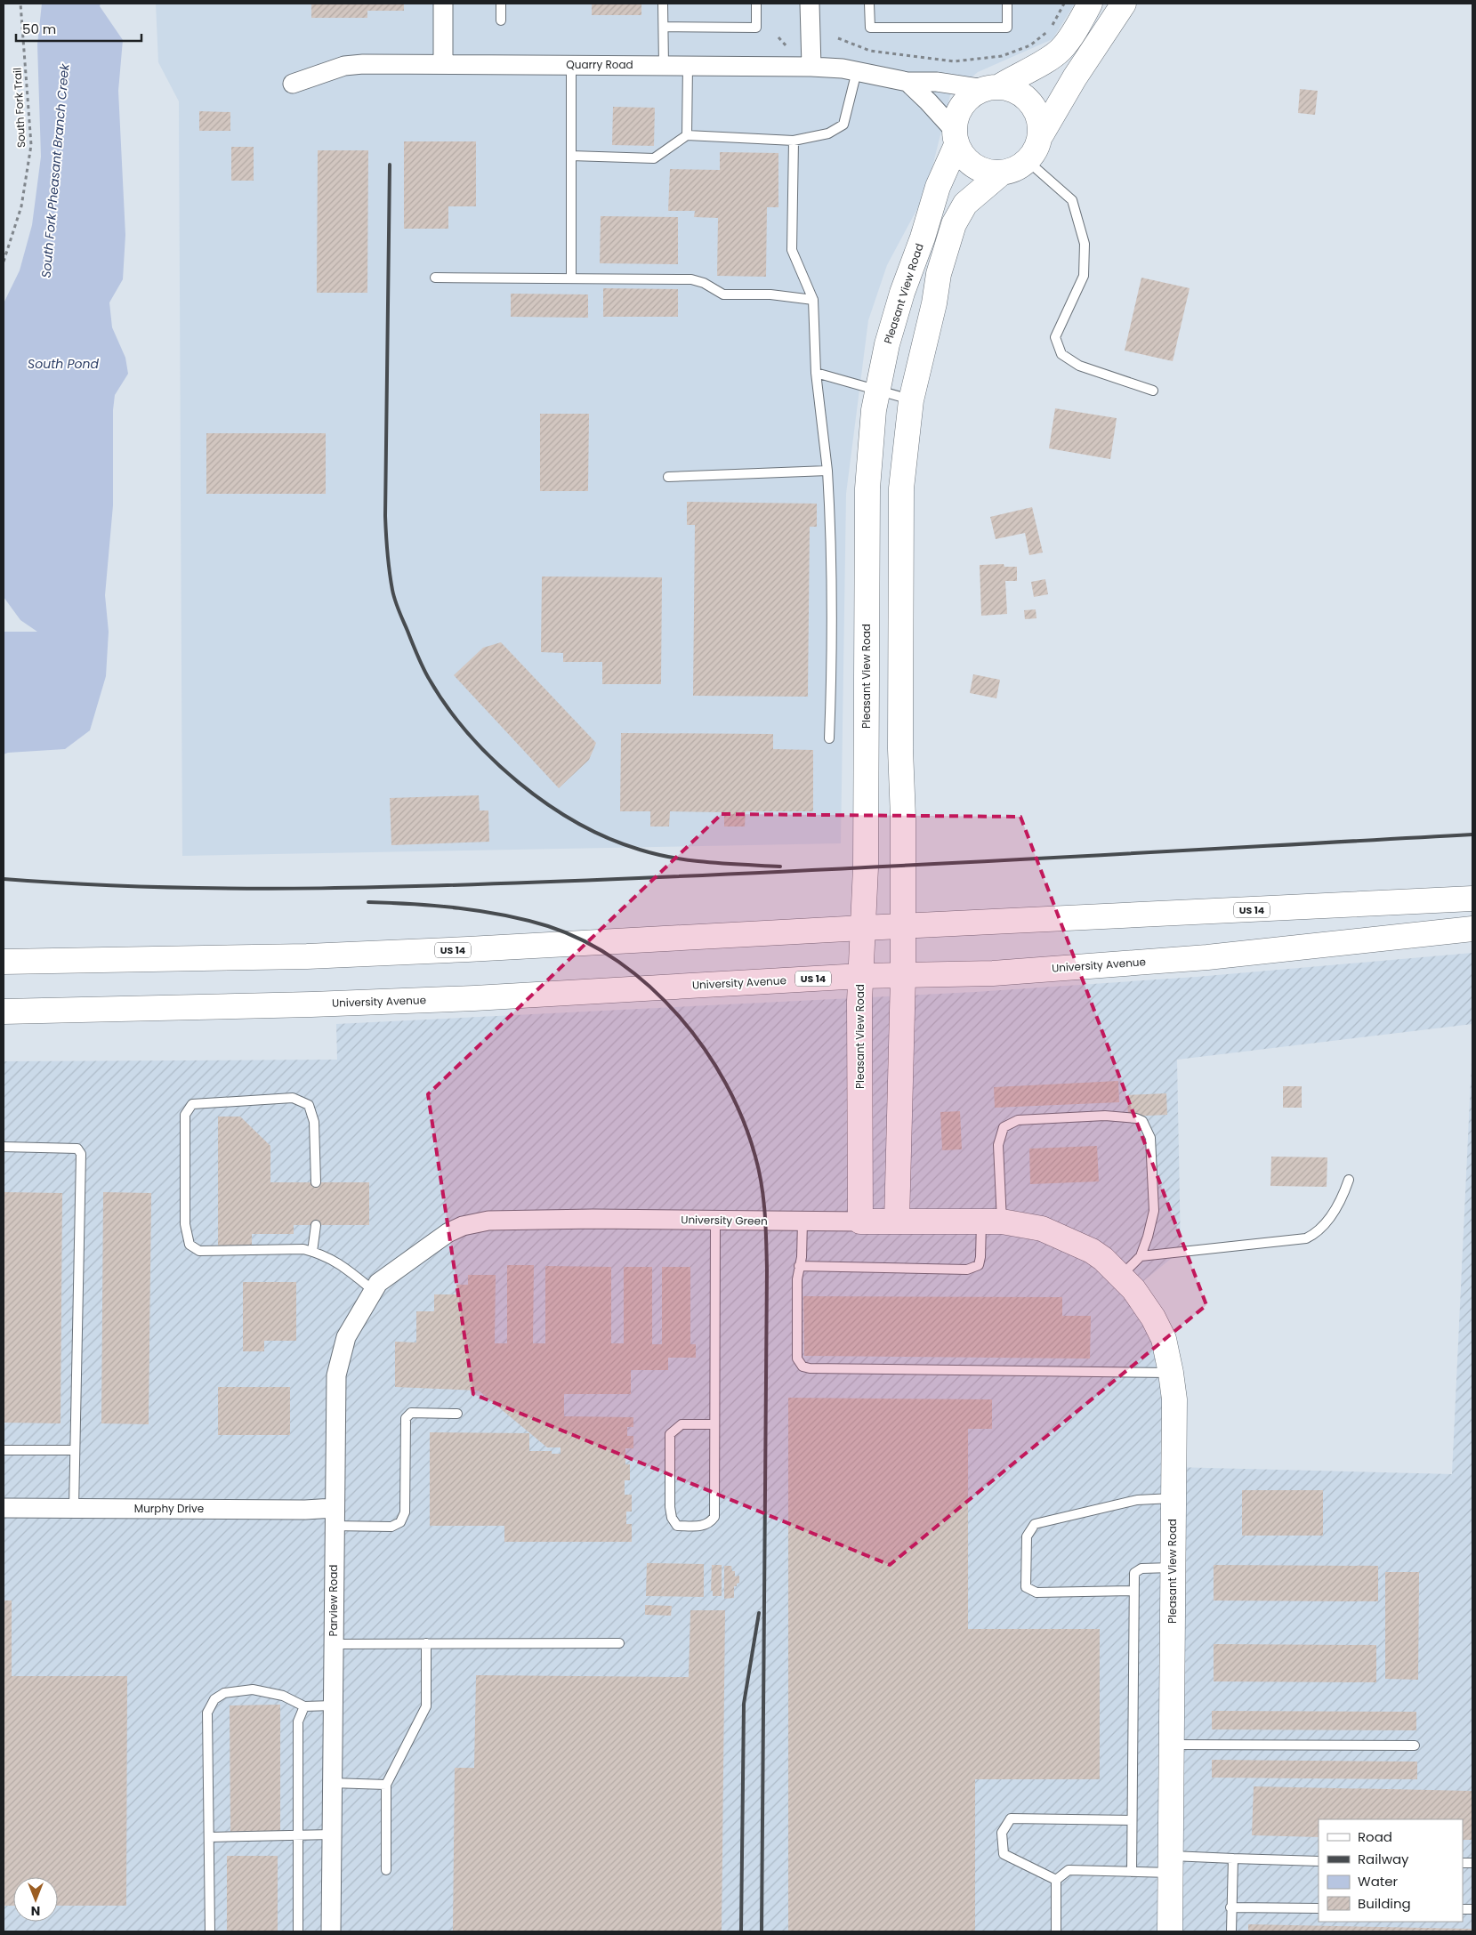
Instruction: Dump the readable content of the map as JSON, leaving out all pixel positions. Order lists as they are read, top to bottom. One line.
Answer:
{"streets":{"main road":["Pleasant View Road","US 14","University Avenue","University Green"],"street":["Quarry Road","Murphy Drive","Parview Road"],"path":["South Fork Trail"]},"crossings":[["Quarry Road","Pleasant View Road"],["Pleasant View Road","US 14"],["Pleasant View Road","University Avenue"],["Pleasant View Road","University Green"],["University Green","Parview Road"],["Murphy Drive","Parview Road"]],"water":["South Fork Pheasant Branch Creek","South Pond"],"legend":["Road","Railway","Water","Building"],"scale_bar":"50 m","north":"bottom"}
